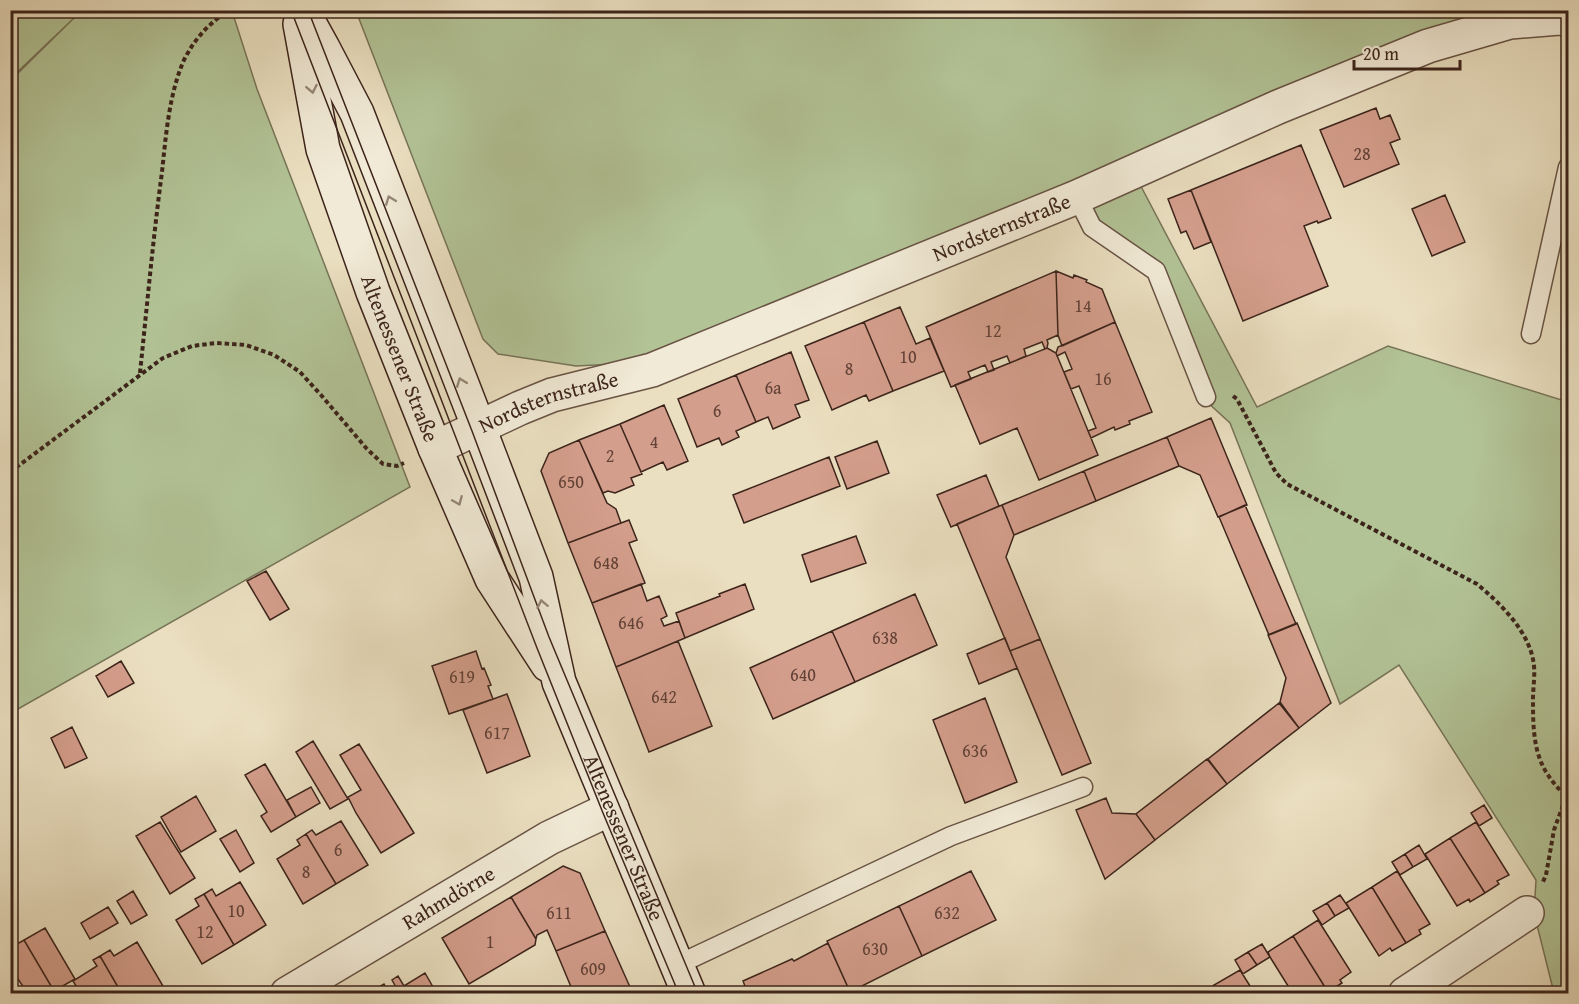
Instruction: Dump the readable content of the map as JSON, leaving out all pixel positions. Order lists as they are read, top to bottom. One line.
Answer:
{"streets":{"main road":["Nordsternstraße","Altenessener Straße","Rahmdörne"]},"crossings":[["Nordsternstraße","Altenessener Straße"],["Altenessener Straße","Rahmdörne"]],"house_numbers":["28","14","12","10","8","16","6a","6","4","2","650","648","646","638","640","619","642","617","636","6","8","10","611","632","12","1","630","609"],"scale_bar":"20 m"}
